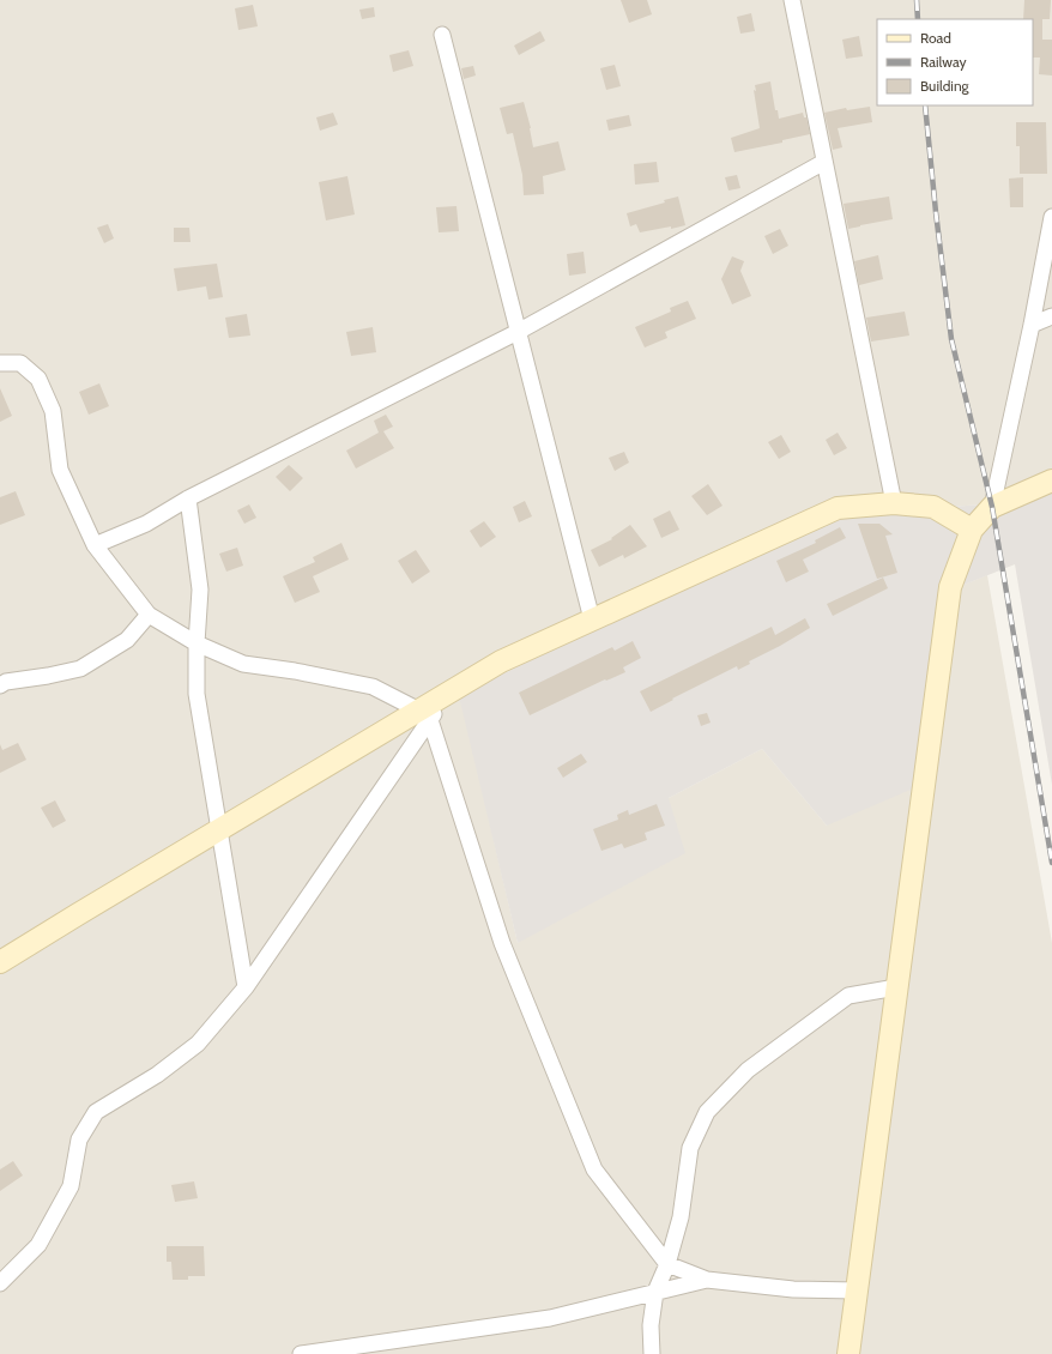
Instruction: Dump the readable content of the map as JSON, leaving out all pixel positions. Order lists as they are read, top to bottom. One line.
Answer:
{"legend":["Road","Railway","Building"]}
